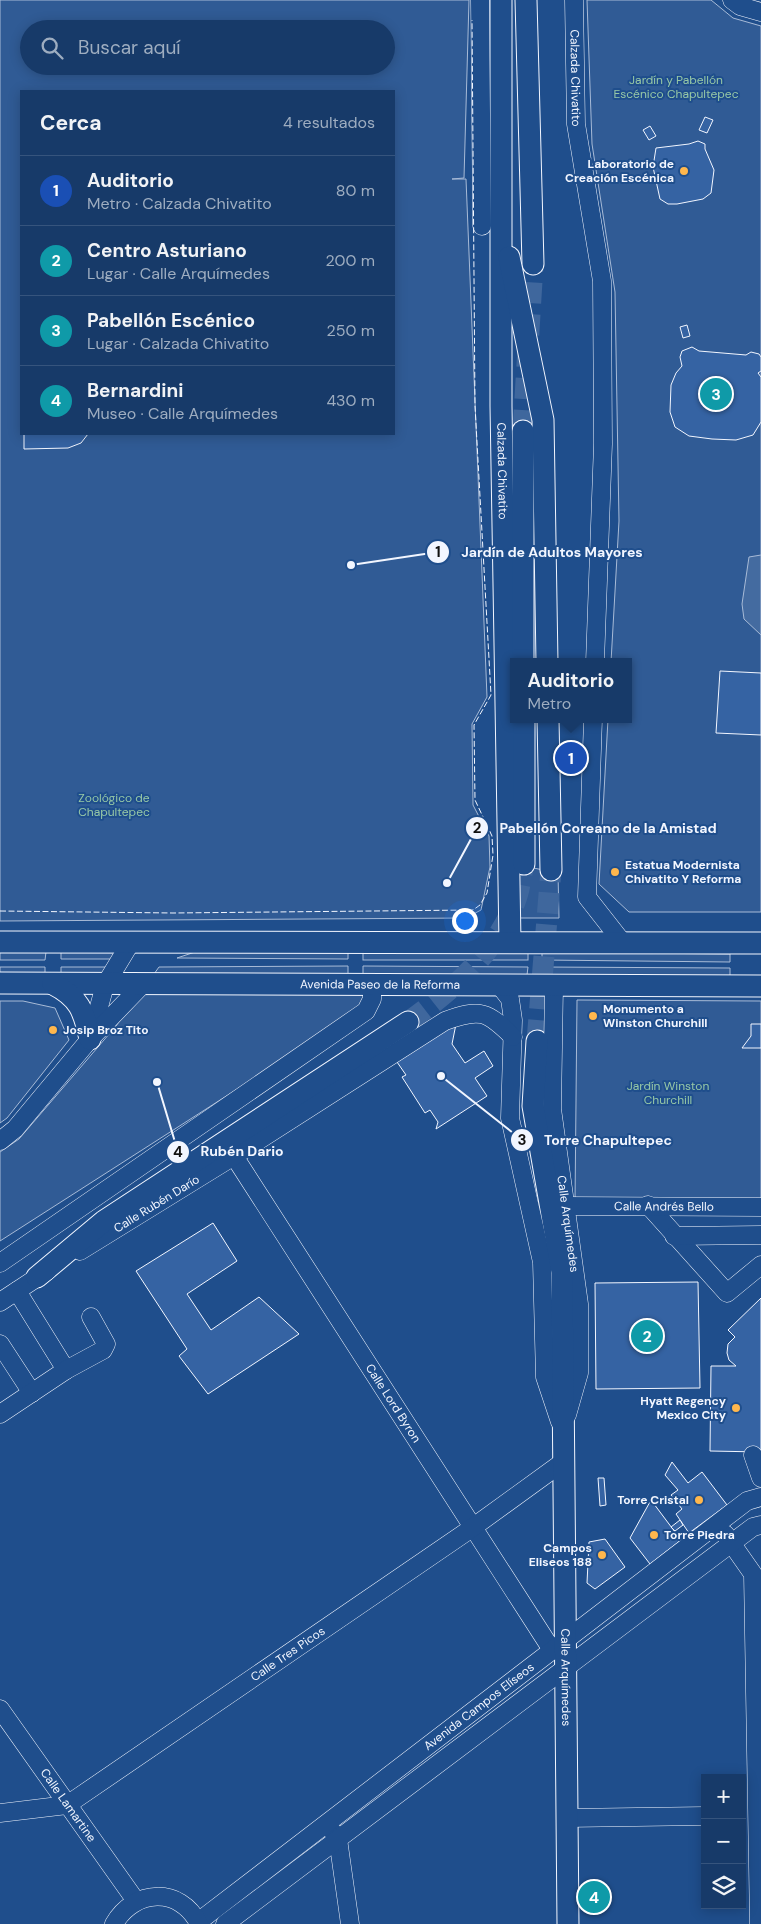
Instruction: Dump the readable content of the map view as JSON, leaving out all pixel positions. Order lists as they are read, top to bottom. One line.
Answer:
{"streets":{"main road":["Calzada Chivatito","Avenida Paseo de la Reforma","Calle Arquímedes"],"street":["Calle Rubén Darío","Calle Andrés Bello","Calle Lord Byron","Calle Tres Picos","Avenida Campos Elíseos","Calle Lamartine"]},"crossings":[["Avenida Paseo de la Reforma","Calle Arquímedes"],["Calle Rubén Darío","Calle Arquímedes"],["Calle Rubén Darío","Calle Lord Byron"],["Calle Andrés Bello","Calle Arquímedes"],["Calle Arquímedes","Calle Lord Byron"],["Calle Arquímedes","Calle Tres Picos"],["Calle Arquímedes","Avenida Campos Elíseos"],["Calle Lord Byron","Calle Tres Picos"],["Calle Lord Byron","Avenida Campos Elíseos"],["Calle Tres Picos","Calle Lamartine"]],"parks":["Jardín y Pabellón Escénico Chapultepec","Zoológico de Chapultepec","Jardín Winston Churchill"],"places":["Laboratorio de Creación Escénica","Jardín de Adultos Mayores","Estatua Modernista Chivatito Y Reforma","Pabellón Coreano de la Amistad","Monumento a Winston Churchill","Josip Broz Tito","Torre Chapultepec","Rubén Dario","Hyatt Regency Mexico City","Torre Cristal","Torre Piedra","Campos Eliseos 188"],"page":{"search":"Buscar aquí","heading":["Cerca","4 resultados"],"list":[{"mark":"1","name":"Auditorio","note":"Metro · Calzada Chivatito","value":"80 m"},{"mark":"2","name":"Centro Asturiano","note":"Lugar · Calle Arquímedes","value":"200 m"},{"mark":"3","name":"Pabellón Escénico","note":"Lugar · Calzada Chivatito","value":"250 m"},{"mark":"4","name":"Bernardini","note":"Museo · Calle Arquímedes","value":"430 m"}],"pins":["3","1","2","4"],"popup":["Auditorio","Metro"],"map_buttons":["+","−"]}}
